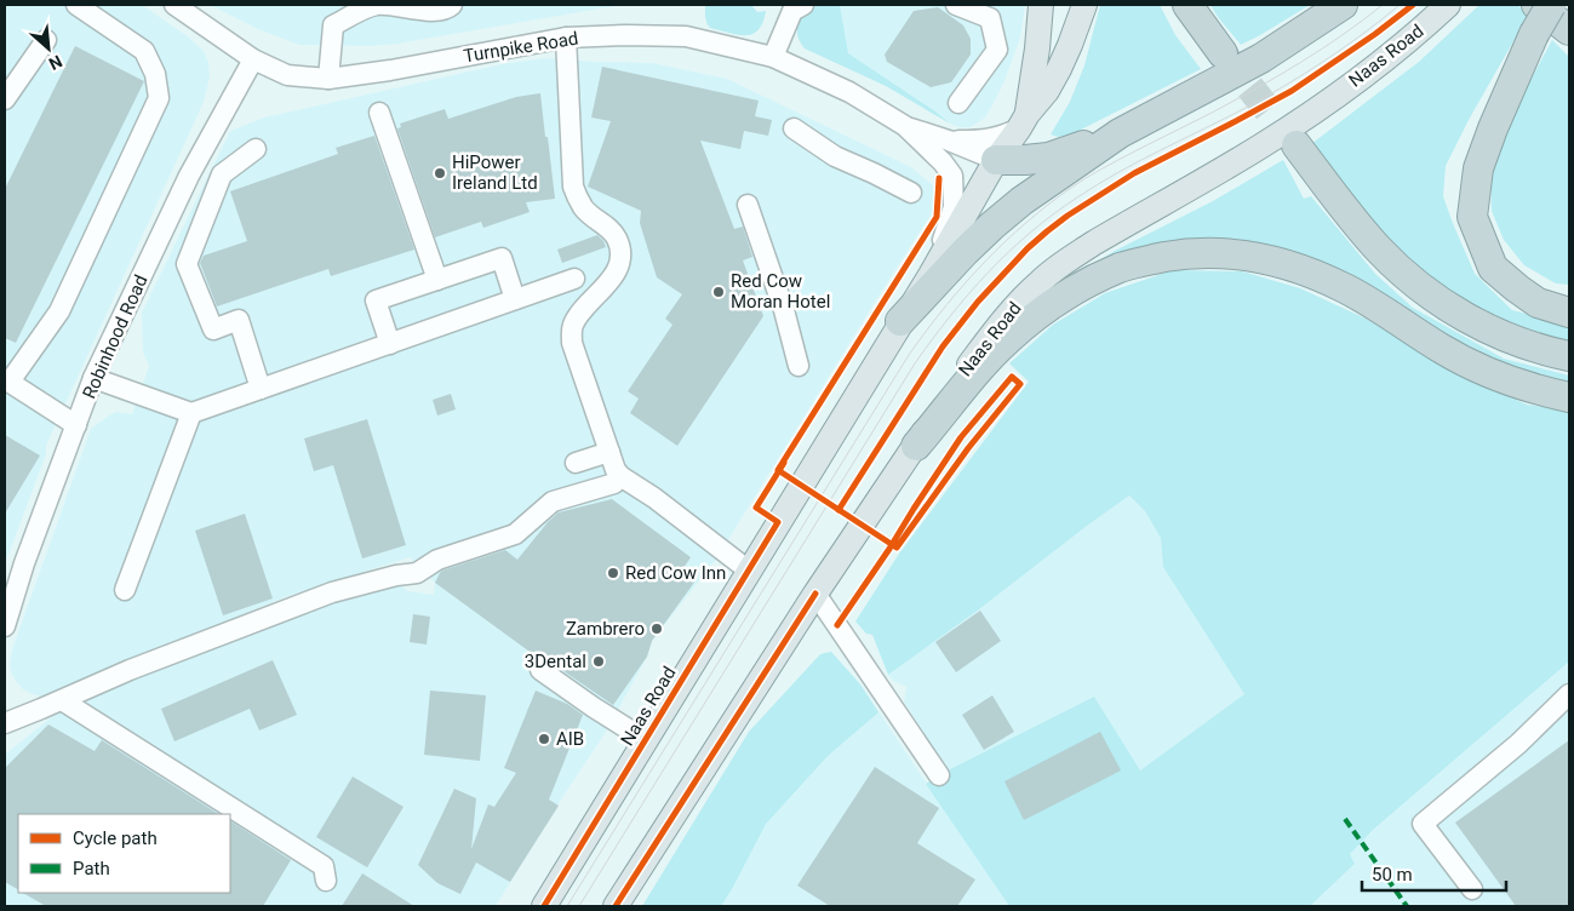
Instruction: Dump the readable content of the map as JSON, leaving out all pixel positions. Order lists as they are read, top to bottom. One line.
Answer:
{"streets":{"main road":["Naas Road"],"street":["Turnpike Road","Robinhood Road"]},"crossings":[["Turnpike Road","Robinhood Road"]],"places":["HiPower Ireland Ltd","Red Cow Moran Hotel","Red Cow Inn","Zambrero","3Dental","AIB"],"legend":["Cycle path","Path"],"scale_bar":"50 m","north":"bottom right"}
